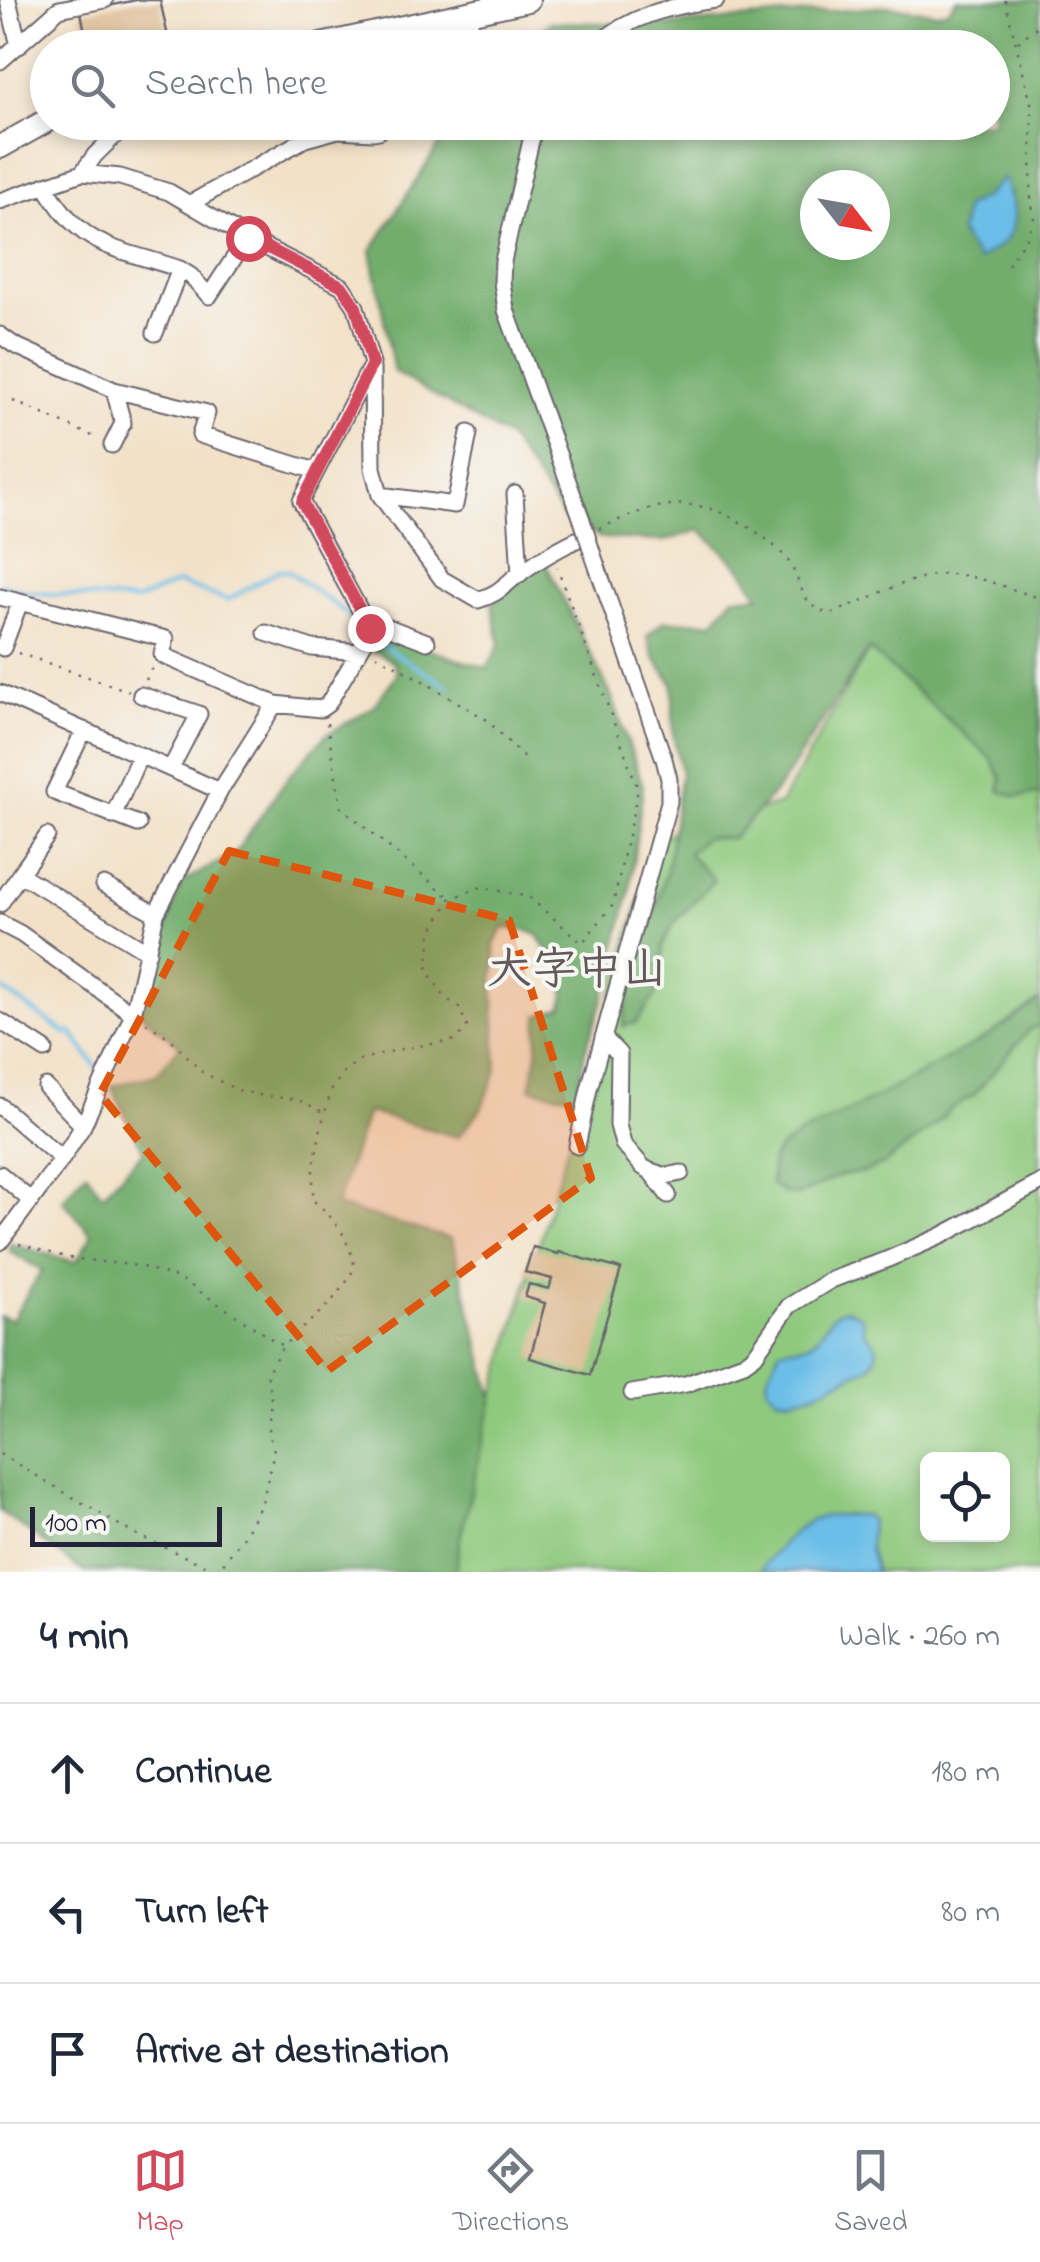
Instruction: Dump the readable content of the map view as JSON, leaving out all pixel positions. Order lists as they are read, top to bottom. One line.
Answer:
{"districts":["大字中山"],"scale_bar":"100 m","north":"bottom right","page":{"search":"Search here","scale":"100 m","heading":["4 min","Walk · 260 m"],"list":[["Continue","180 m"],["Turn left","80 m"],"Arrive at destination"],"nav":["Map","Directions","Saved"]}}
